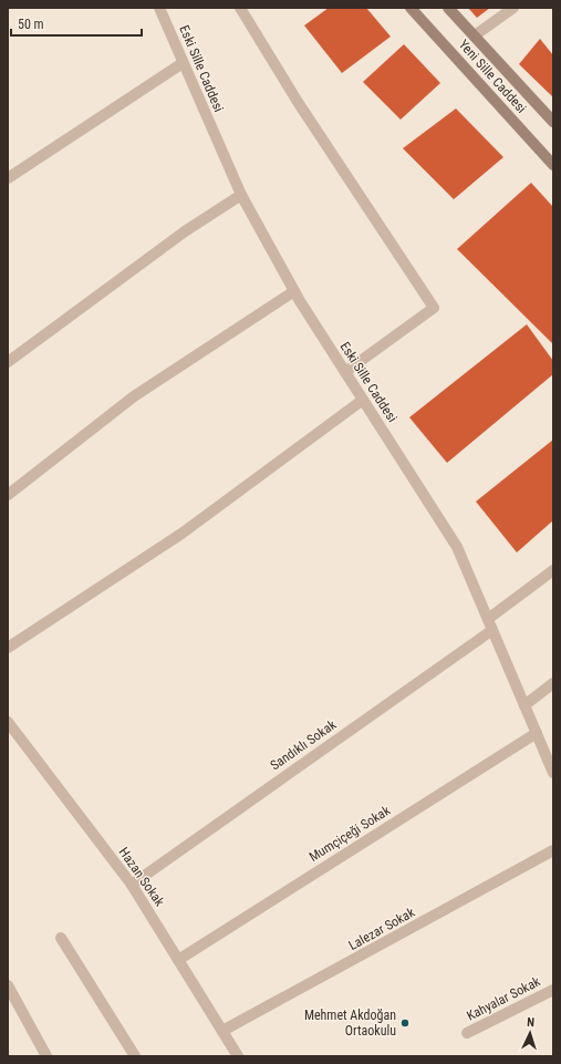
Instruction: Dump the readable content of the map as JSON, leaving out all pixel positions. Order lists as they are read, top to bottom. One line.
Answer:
{"streets":{"main road":["Yeni Sille Caddesi"],"street":["Eski Sille Caddesi","Sandıklı Sokak","Mumçiçeği Sokak","Hazan Sokak","Lalezar Sokak","Kahyalar Sokak"]},"crossings":[["Eski Sille Caddesi","Sandıklı Sokak"],["Eski Sille Caddesi","Mumçiçeği Sokak"],["Sandıklı Sokak","Hazan Sokak"],["Mumçiçeği Sokak","Hazan Sokak"],["Hazan Sokak","Lalezar Sokak"]],"places":["Mehmet Akdoğan Ortaokulu"],"scale_bar":"50 m","north":"top"}
